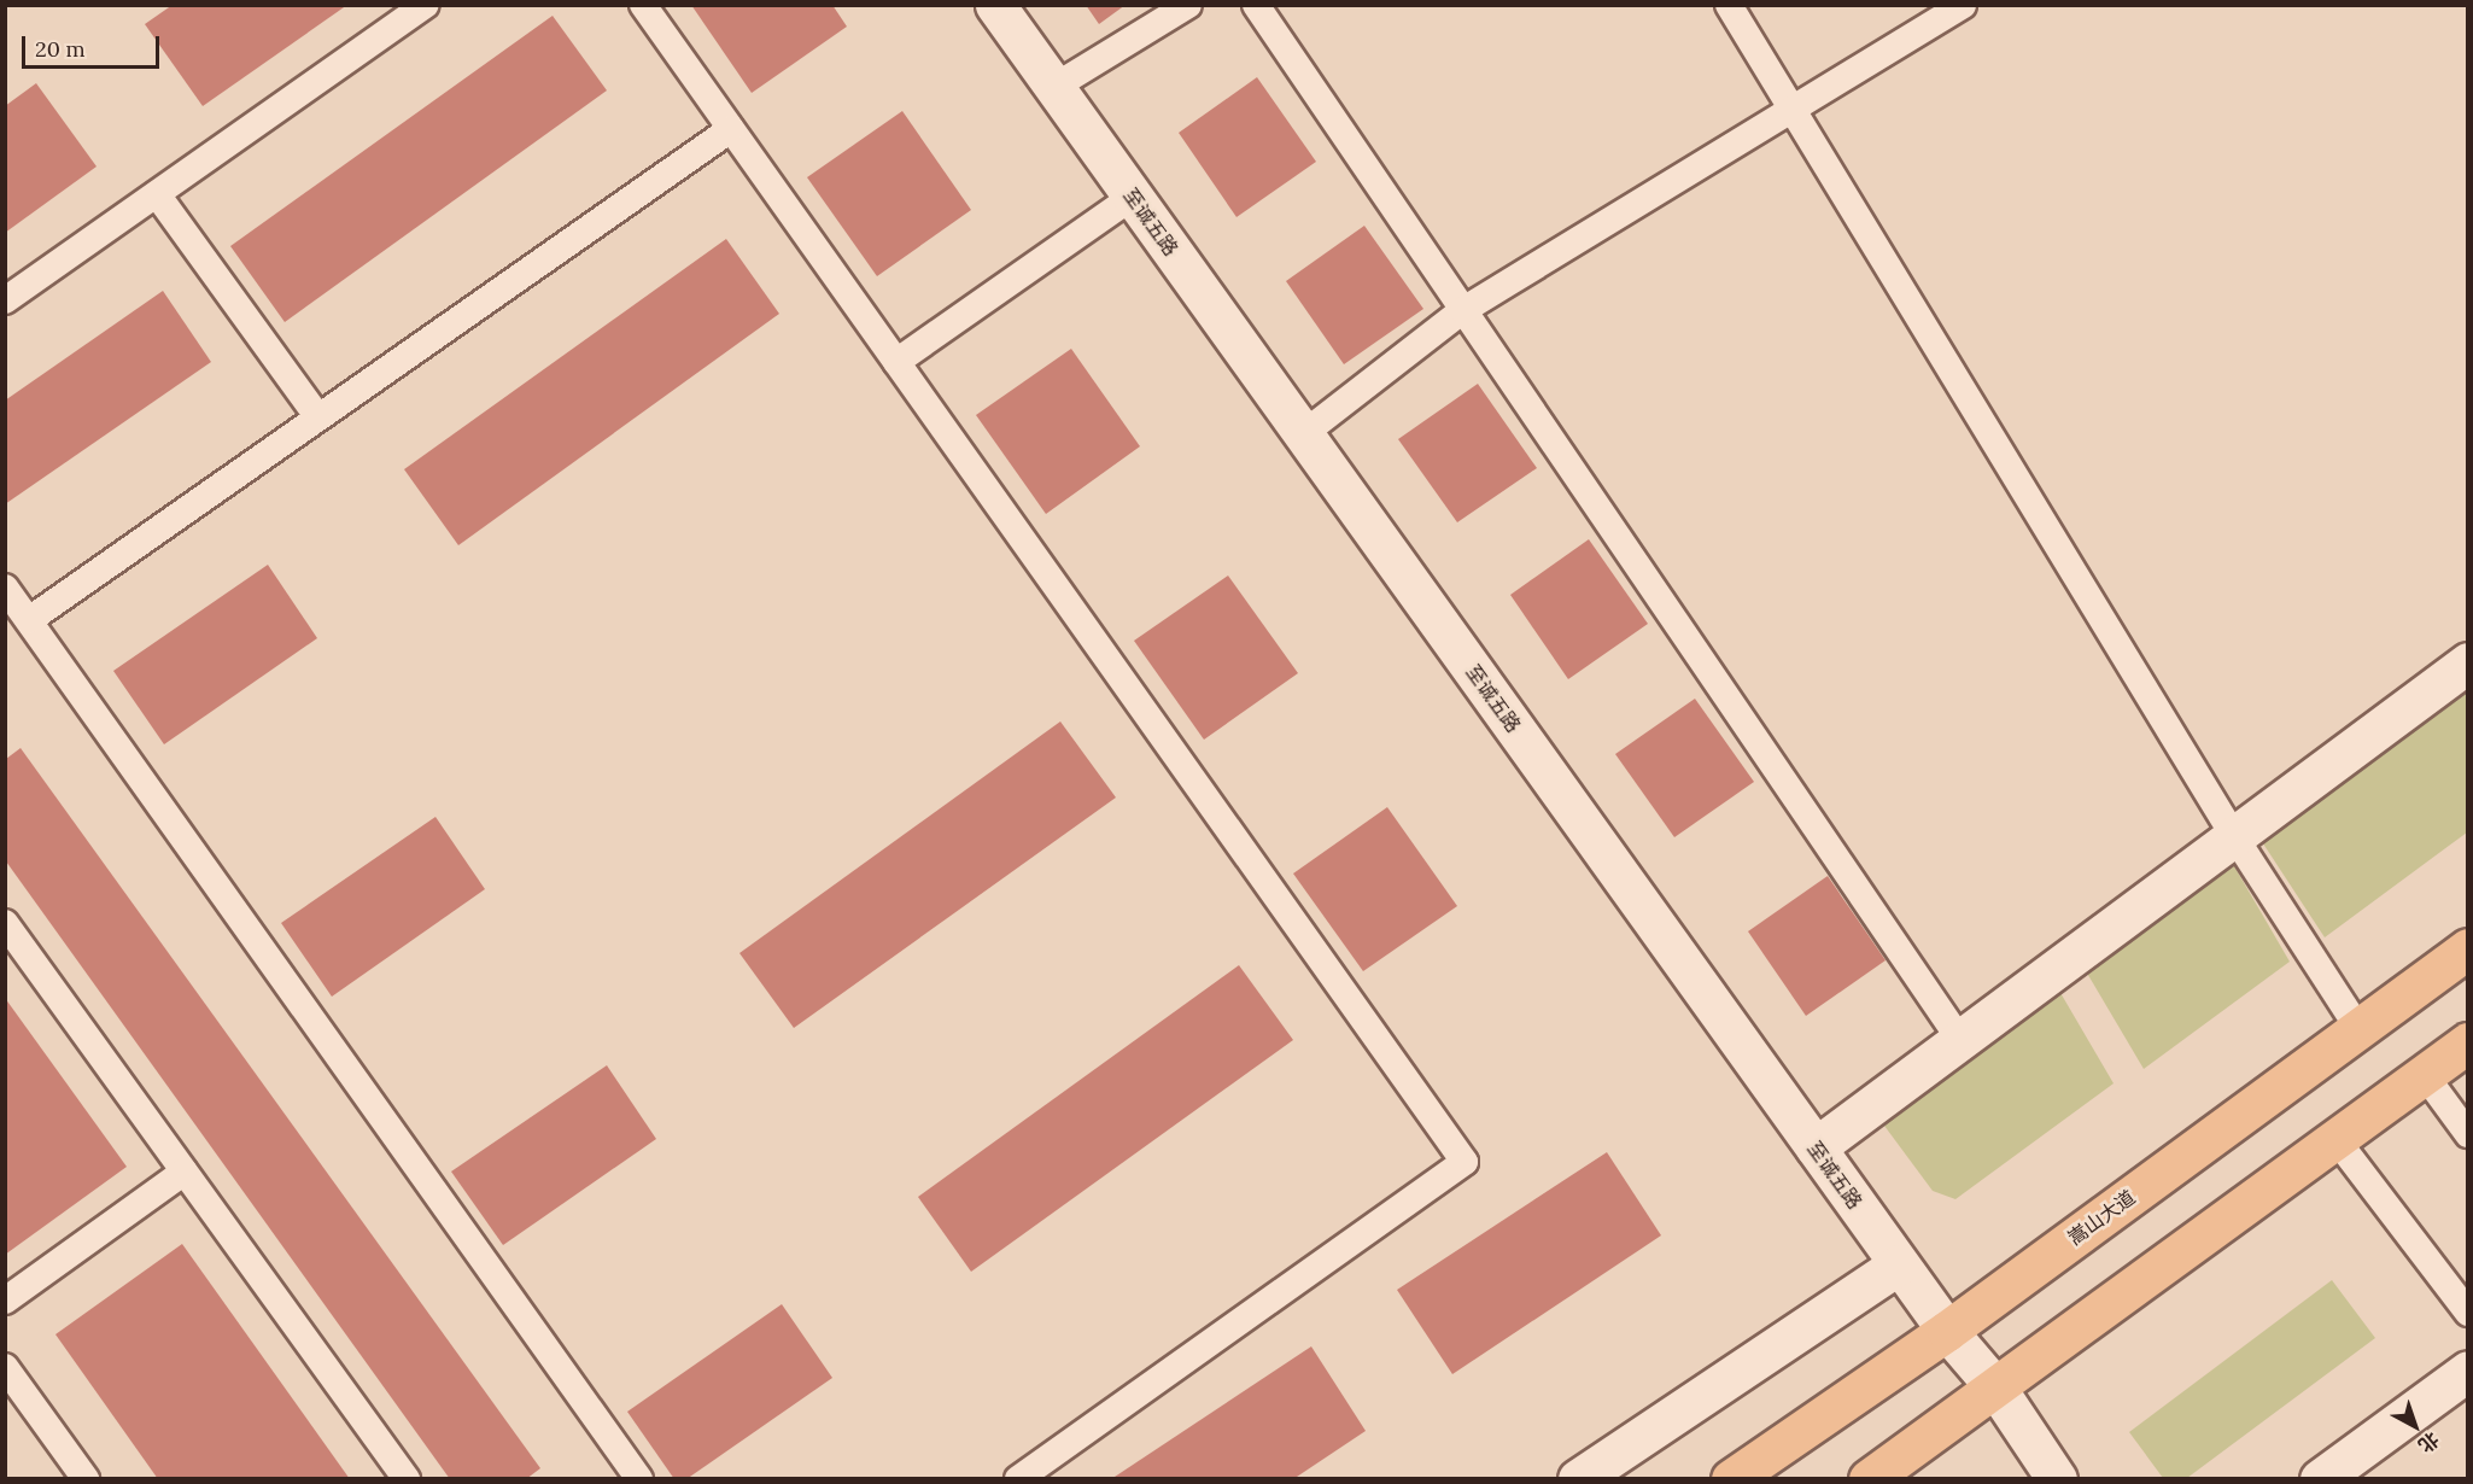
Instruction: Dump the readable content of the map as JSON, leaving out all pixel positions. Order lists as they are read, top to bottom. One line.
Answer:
{"streets":{"main road":["嵩山大道"],"street":["至诚五路"]},"crossings":[["至诚五路","嵩山大道"]],"scale_bar":"20 m","north":"bottom right"}
